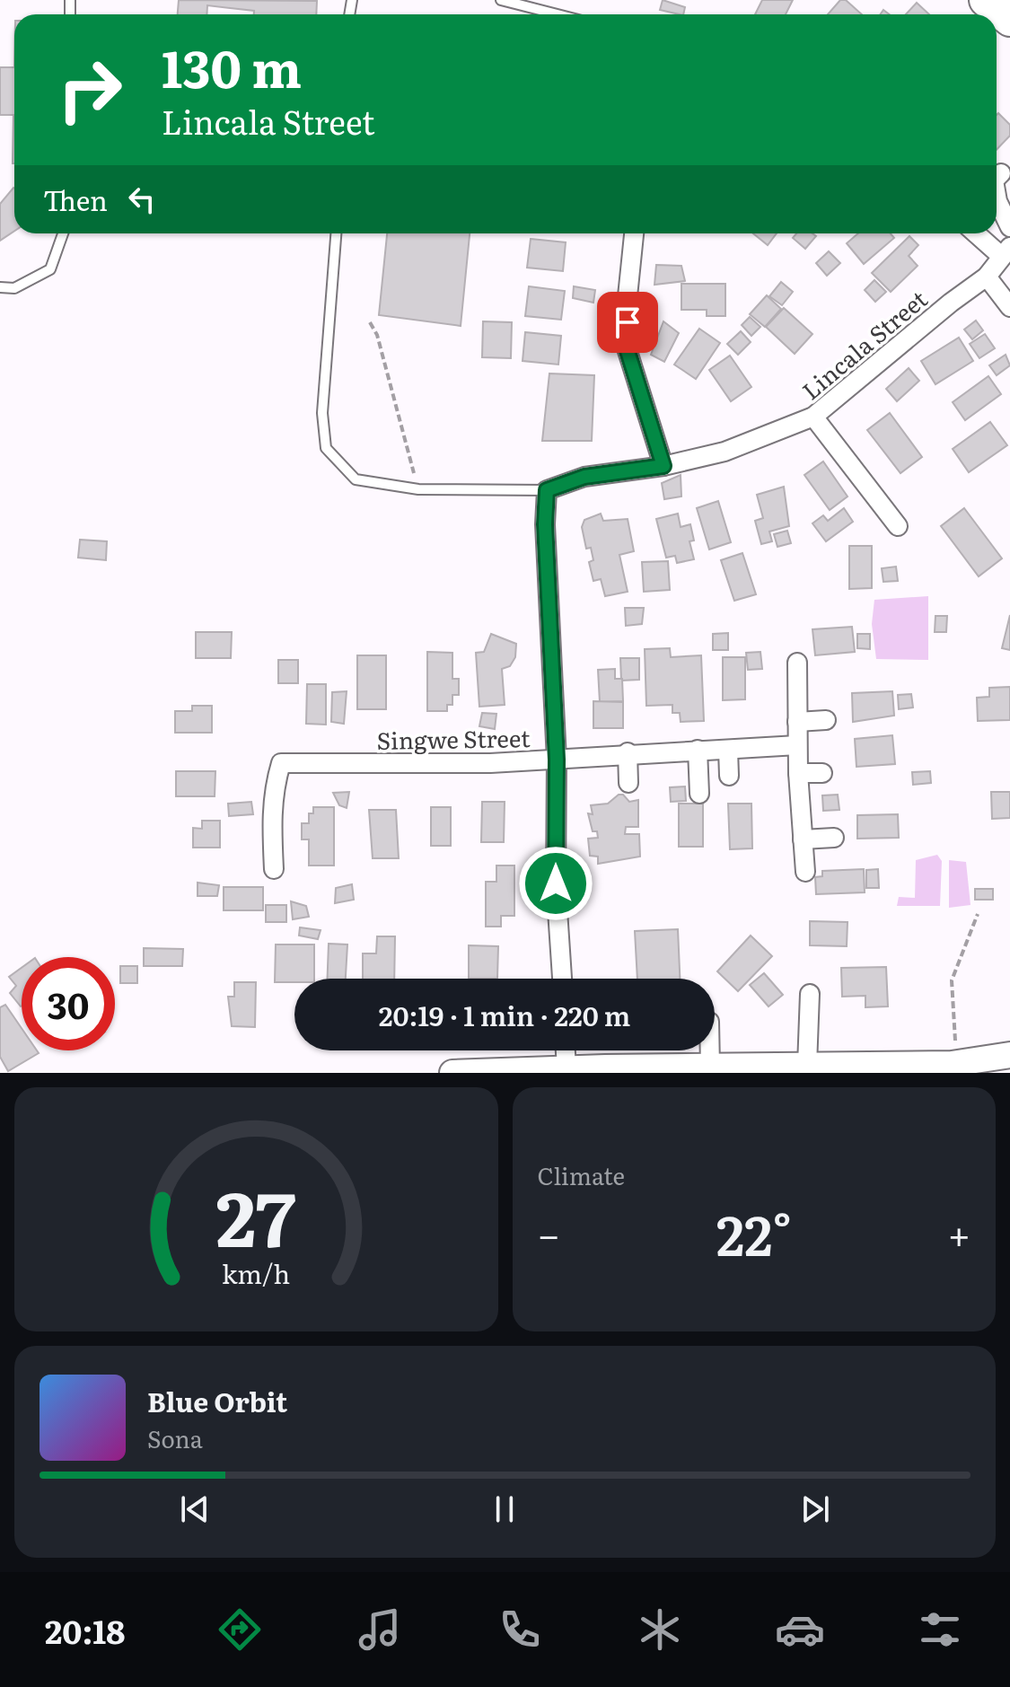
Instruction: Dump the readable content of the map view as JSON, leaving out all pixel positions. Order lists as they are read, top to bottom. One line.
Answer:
{"streets":{"street":["Lincala Street","Singwe Street"]},"page":{"turn":["130 m","Lincala Street"],"then":"Then","limit":"30","trip":"20:19 · 1 min · 220 m","tile":"Climate","heat":["−","22°","+"],"song":["Blue Orbit","Sona"],"tabs":"20:18","gauge":["27","km/h"]}}
